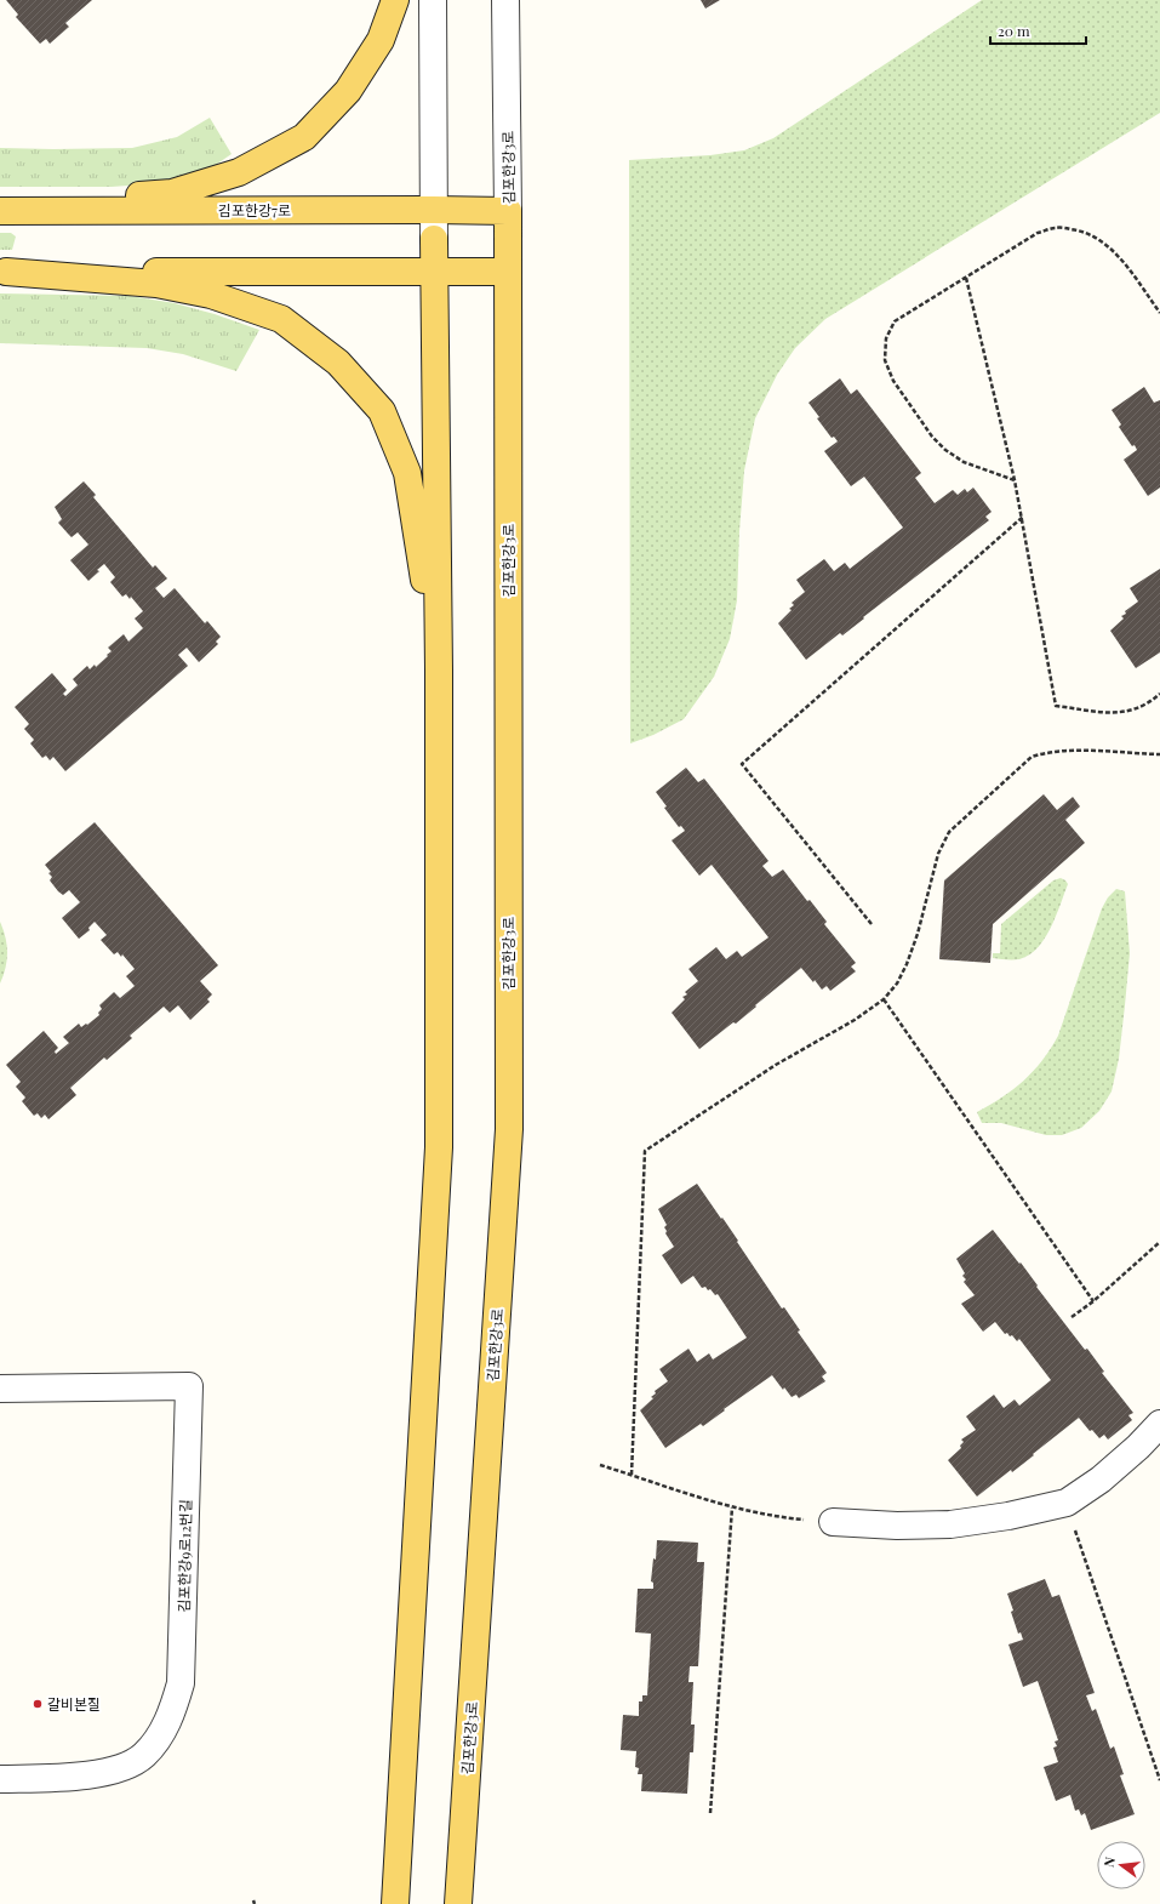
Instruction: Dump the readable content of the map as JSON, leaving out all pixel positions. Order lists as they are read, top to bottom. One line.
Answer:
{"streets":{"main road":["김포한강3로","김포한강7로"],"street":["김포한강9로12번길"]},"crossings":[["김포한강3로","김포한강7로"]],"places":["갈비본질"],"scale_bar":"20 m","north":"left"}
